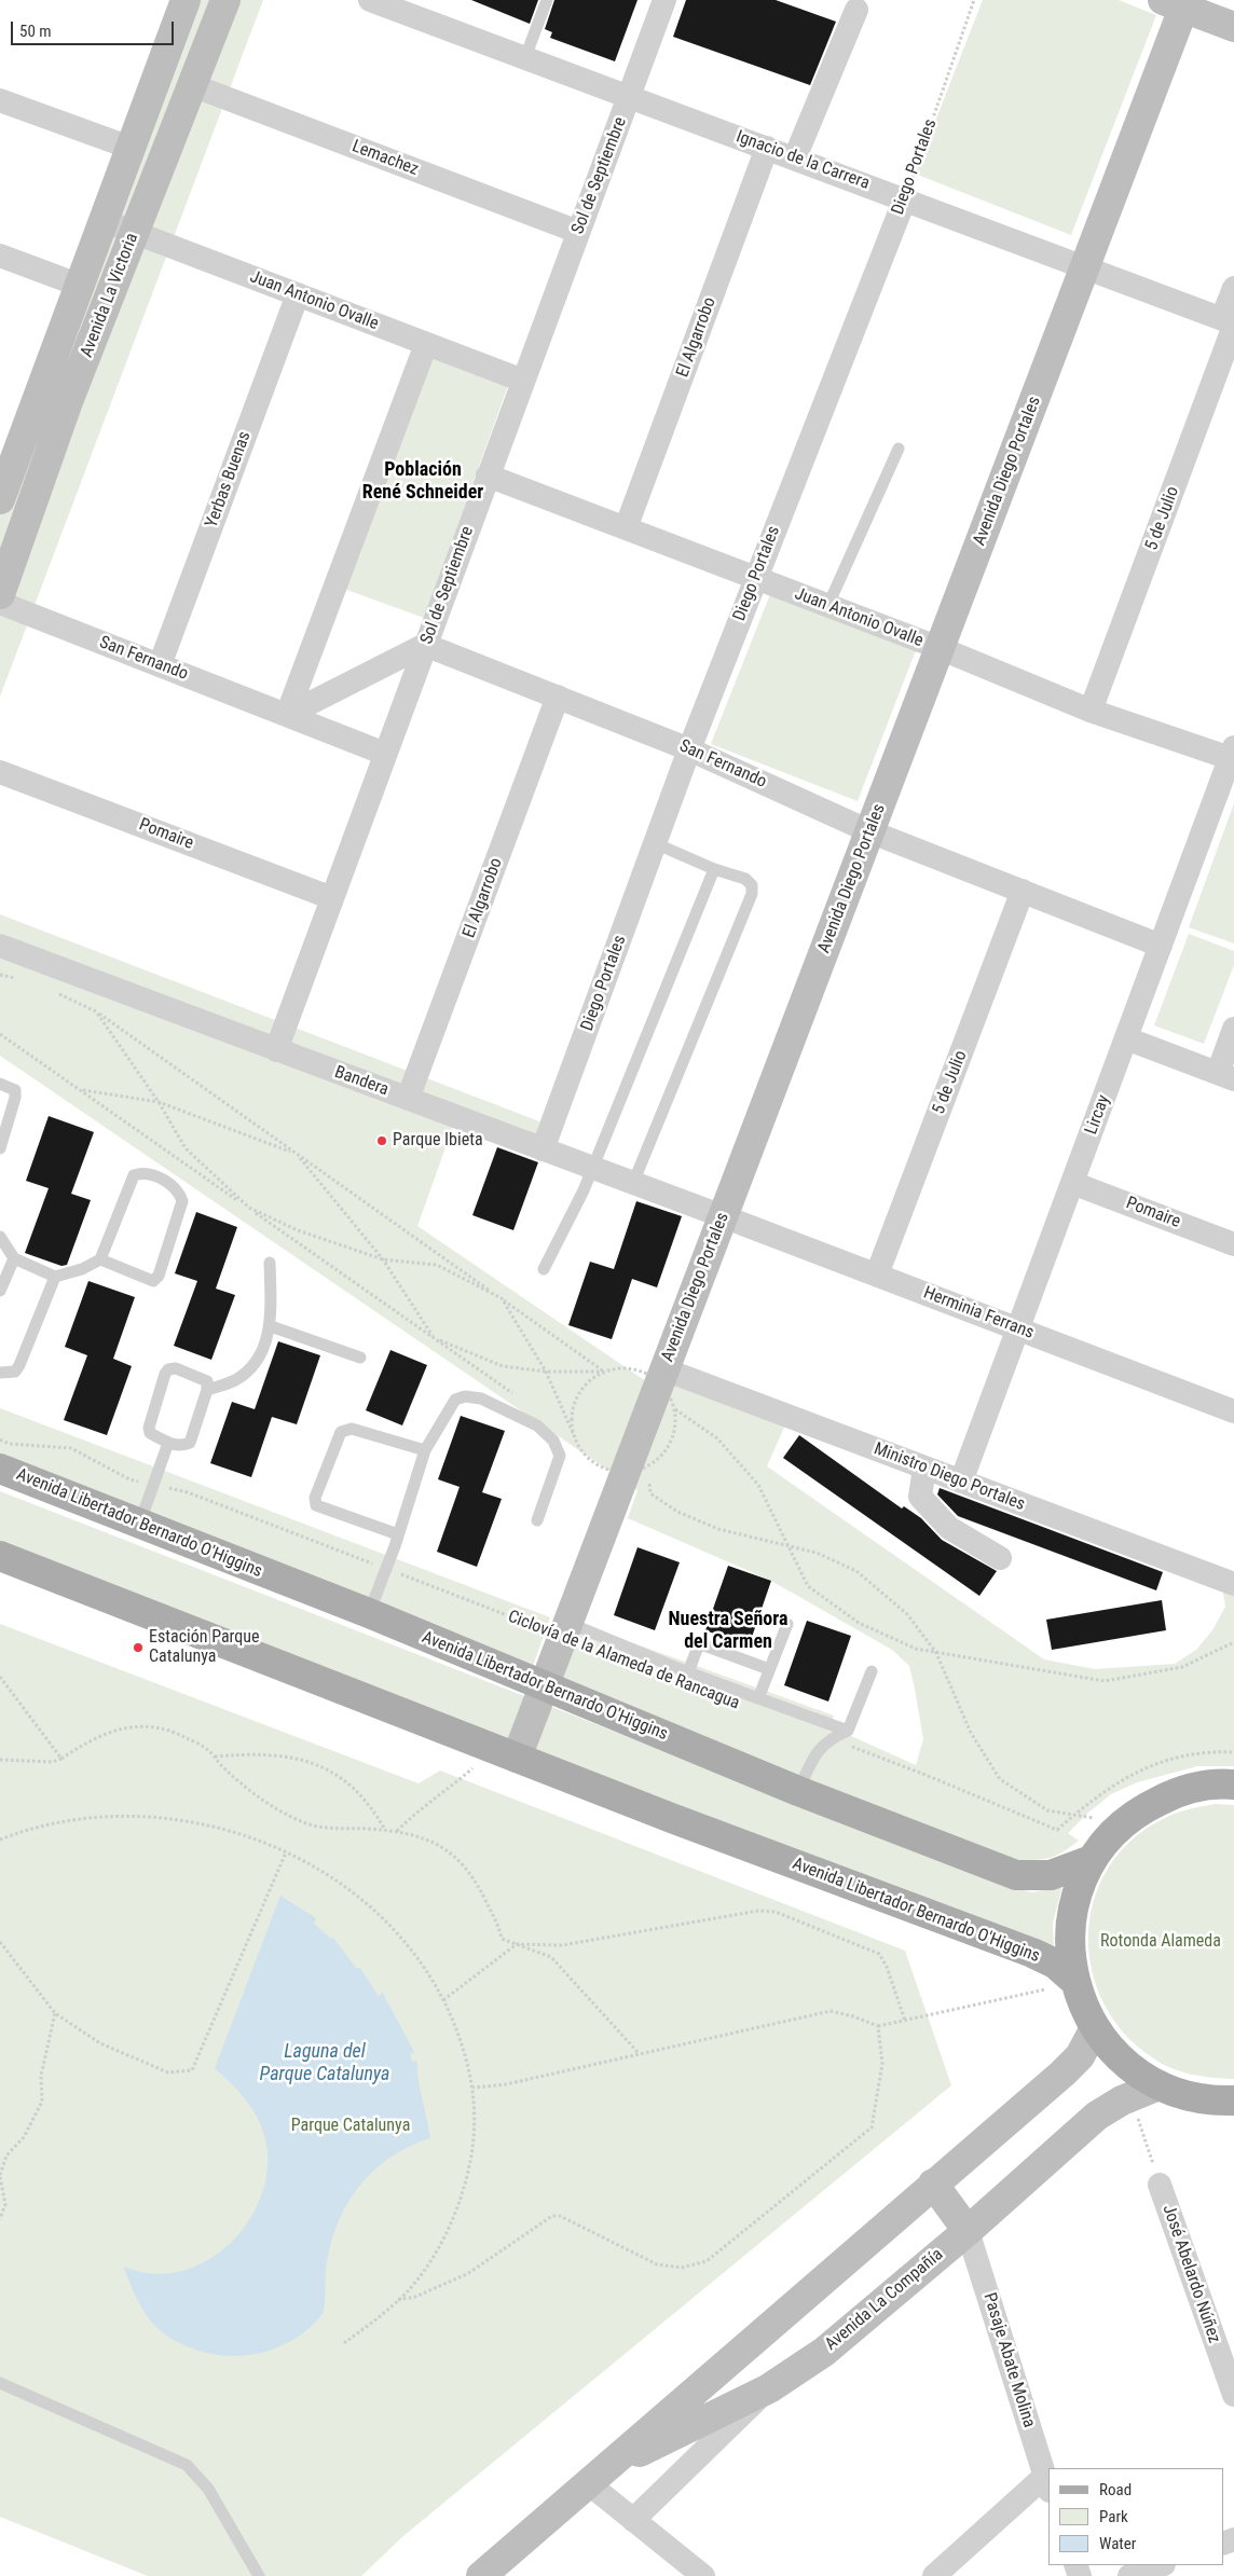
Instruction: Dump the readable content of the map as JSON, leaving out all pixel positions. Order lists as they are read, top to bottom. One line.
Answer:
{"streets":{"main road":["Avenida La Victoria","Avenida Diego Portales","Avenida Libertador Bernardo O'Higgins","Avenida La Compañía"],"street":["Lemachez","Ignacio de la Carrera","Diego Portales","Sol de Septiembre","Juan Antonio Ovalle","El Algarrobo","Yerbas Buenas","5 de Julio","San Fernando","Pomaire","Bandera","Lircay","Herminia Ferrans","Ministro Diego Portales","José Abelardo Núñez","Pasaje Abate Molina"],"path":["Ciclovía de la Alameda de Rancagua"]},"crossings":[["Lemachez","Sol de Septiembre"],["Lemachez","Avenida La Victoria"],["Ignacio de la Carrera","Diego Portales"],["Ignacio de la Carrera","Sol de Septiembre"],["Ignacio de la Carrera","El Algarrobo"],["Ignacio de la Carrera","Avenida Diego Portales"],["Ignacio de la Carrera","5 de Julio"],["Diego Portales","Juan Antonio Ovalle"],["Diego Portales","San Fernando"],["Diego Portales","Bandera"],["Sol de Septiembre","Juan Antonio Ovalle"],["Sol de Septiembre","San Fernando"],["Sol de Septiembre","Pomaire"],["Sol de Septiembre","Bandera"],["Avenida La Victoria","Juan Antonio Ovalle"],["Juan Antonio Ovalle","El Algarrobo"],["Juan Antonio Ovalle","Avenida Diego Portales"],["Juan Antonio Ovalle","Yerbas Buenas"],["Juan Antonio Ovalle","5 de Julio"],["Juan Antonio Ovalle","Lircay"],["El Algarrobo","San Fernando"],["El Algarrobo","Bandera"],["Avenida Diego Portales","San Fernando"],["Avenida Diego Portales","Bandera"],["Avenida Diego Portales","Herminia Ferrans"],["Avenida Diego Portales","Ministro Diego Portales"],["Avenida Diego Portales","Avenida Libertador Bernardo O'Higgins"],["Avenida Diego Portales","Ciclovía de la Alameda de Rancagua"],["Yerbas Buenas","San Fernando"],["5 de Julio","San Fernando"],["5 de Julio","Herminia Ferrans"],["San Fernando","Lircay"],["Pomaire","Lircay"],["Bandera","Herminia Ferrans"],["Lircay","Herminia Ferrans"],["Lircay","Ministro Diego Portales"],["Avenida La Compañía","Pasaje Abate Molina"]],"districts":["Población René Schneider","Nuestra Señora del Carmen"],"water":["Laguna del Parque Catalunya"],"parks":["Rotonda Alameda","Parque Catalunya"],"places":["Parque Ibieta","Estación Parque Catalunya"],"legend":["Road","Park","Water"],"scale_bar":"50 m"}
